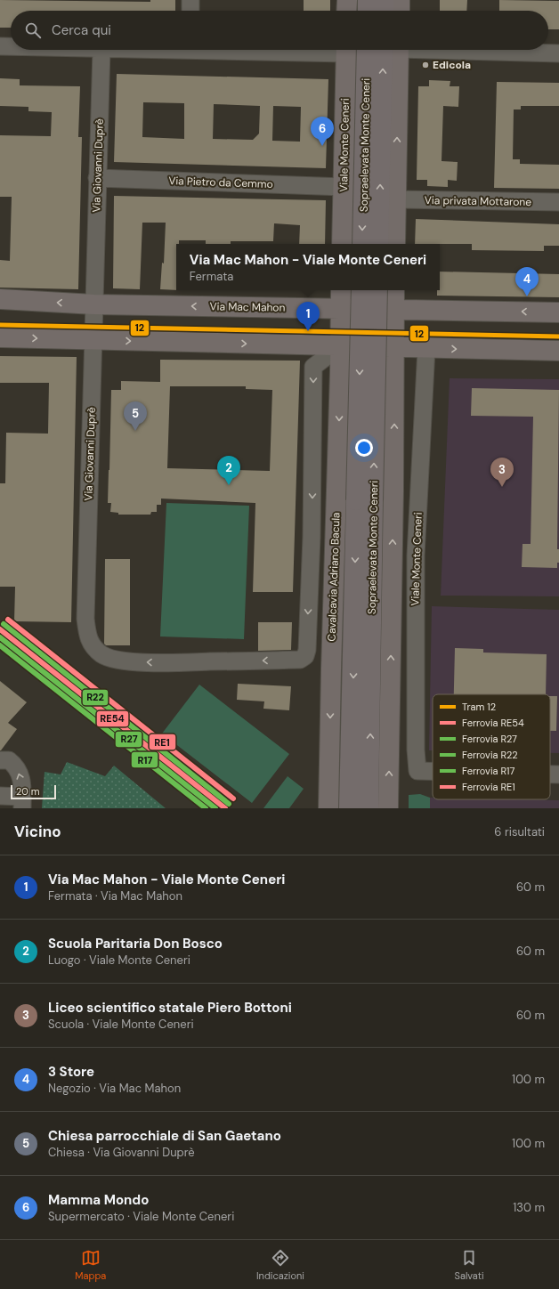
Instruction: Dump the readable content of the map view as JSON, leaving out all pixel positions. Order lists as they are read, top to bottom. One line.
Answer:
{"streets":{"highway":["Sopraelevata Monte Ceneri"],"main road":["Viale Monte Ceneri","Via Mac Mahon","Cavalcavia Adriano Bacula"],"street":["Via Giovanni Duprè","Via Pietro da Cemmo","Via privata Mottarone"]},"crossings":[["Viale Monte Ceneri","Via Pietro da Cemmo"],["Via Giovanni Duprè","Via Pietro da Cemmo"],["Via Giovanni Duprè","Via Mac Mahon"],["Via Giovanni Duprè","Cavalcavia Adriano Bacula"]],"places":["Edicola"],"lines":["tram line 12","rail line RE1","rail line R22","rail line RE54","rail line R27","rail line R17"],"legend":["Tram 12","Ferrovia RE54","Ferrovia R27","Ferrovia R22","Ferrovia R17","Ferrovia RE1"],"scale_bar":"20 m","page":{"search":"Cerca qui","pins":["6","4","1","5","2","3"],"popup":["Via Mac Mahon - Viale Monte Ceneri","Fermata"],"scale":"20 m","heading":["Vicino","6 risultati"],"list":[{"mark":"1","name":"Via Mac Mahon - Viale Monte Ceneri","note":"Fermata · Via Mac Mahon","value":"60 m"},{"mark":"2","name":"Scuola Paritaria Don Bosco","note":"Luogo · Viale Monte Ceneri","value":"60 m"},{"mark":"3","name":"Liceo scientifico statale Piero Bottoni","note":"Scuola · Viale Monte Ceneri","value":"60 m"},{"mark":"4","name":"3 Store","note":"Negozio · Via Mac Mahon","value":"100 m"},{"mark":"5","name":"Chiesa parrocchiale di San Gaetano","note":"Chiesa · Via Giovanni Duprè","value":"100 m"},{"mark":"6","name":"Mamma Mondo","note":"Supermercato · Viale Monte Ceneri","value":"130 m"}],"nav":["Mappa","Indicazioni","Salvati"]}}
